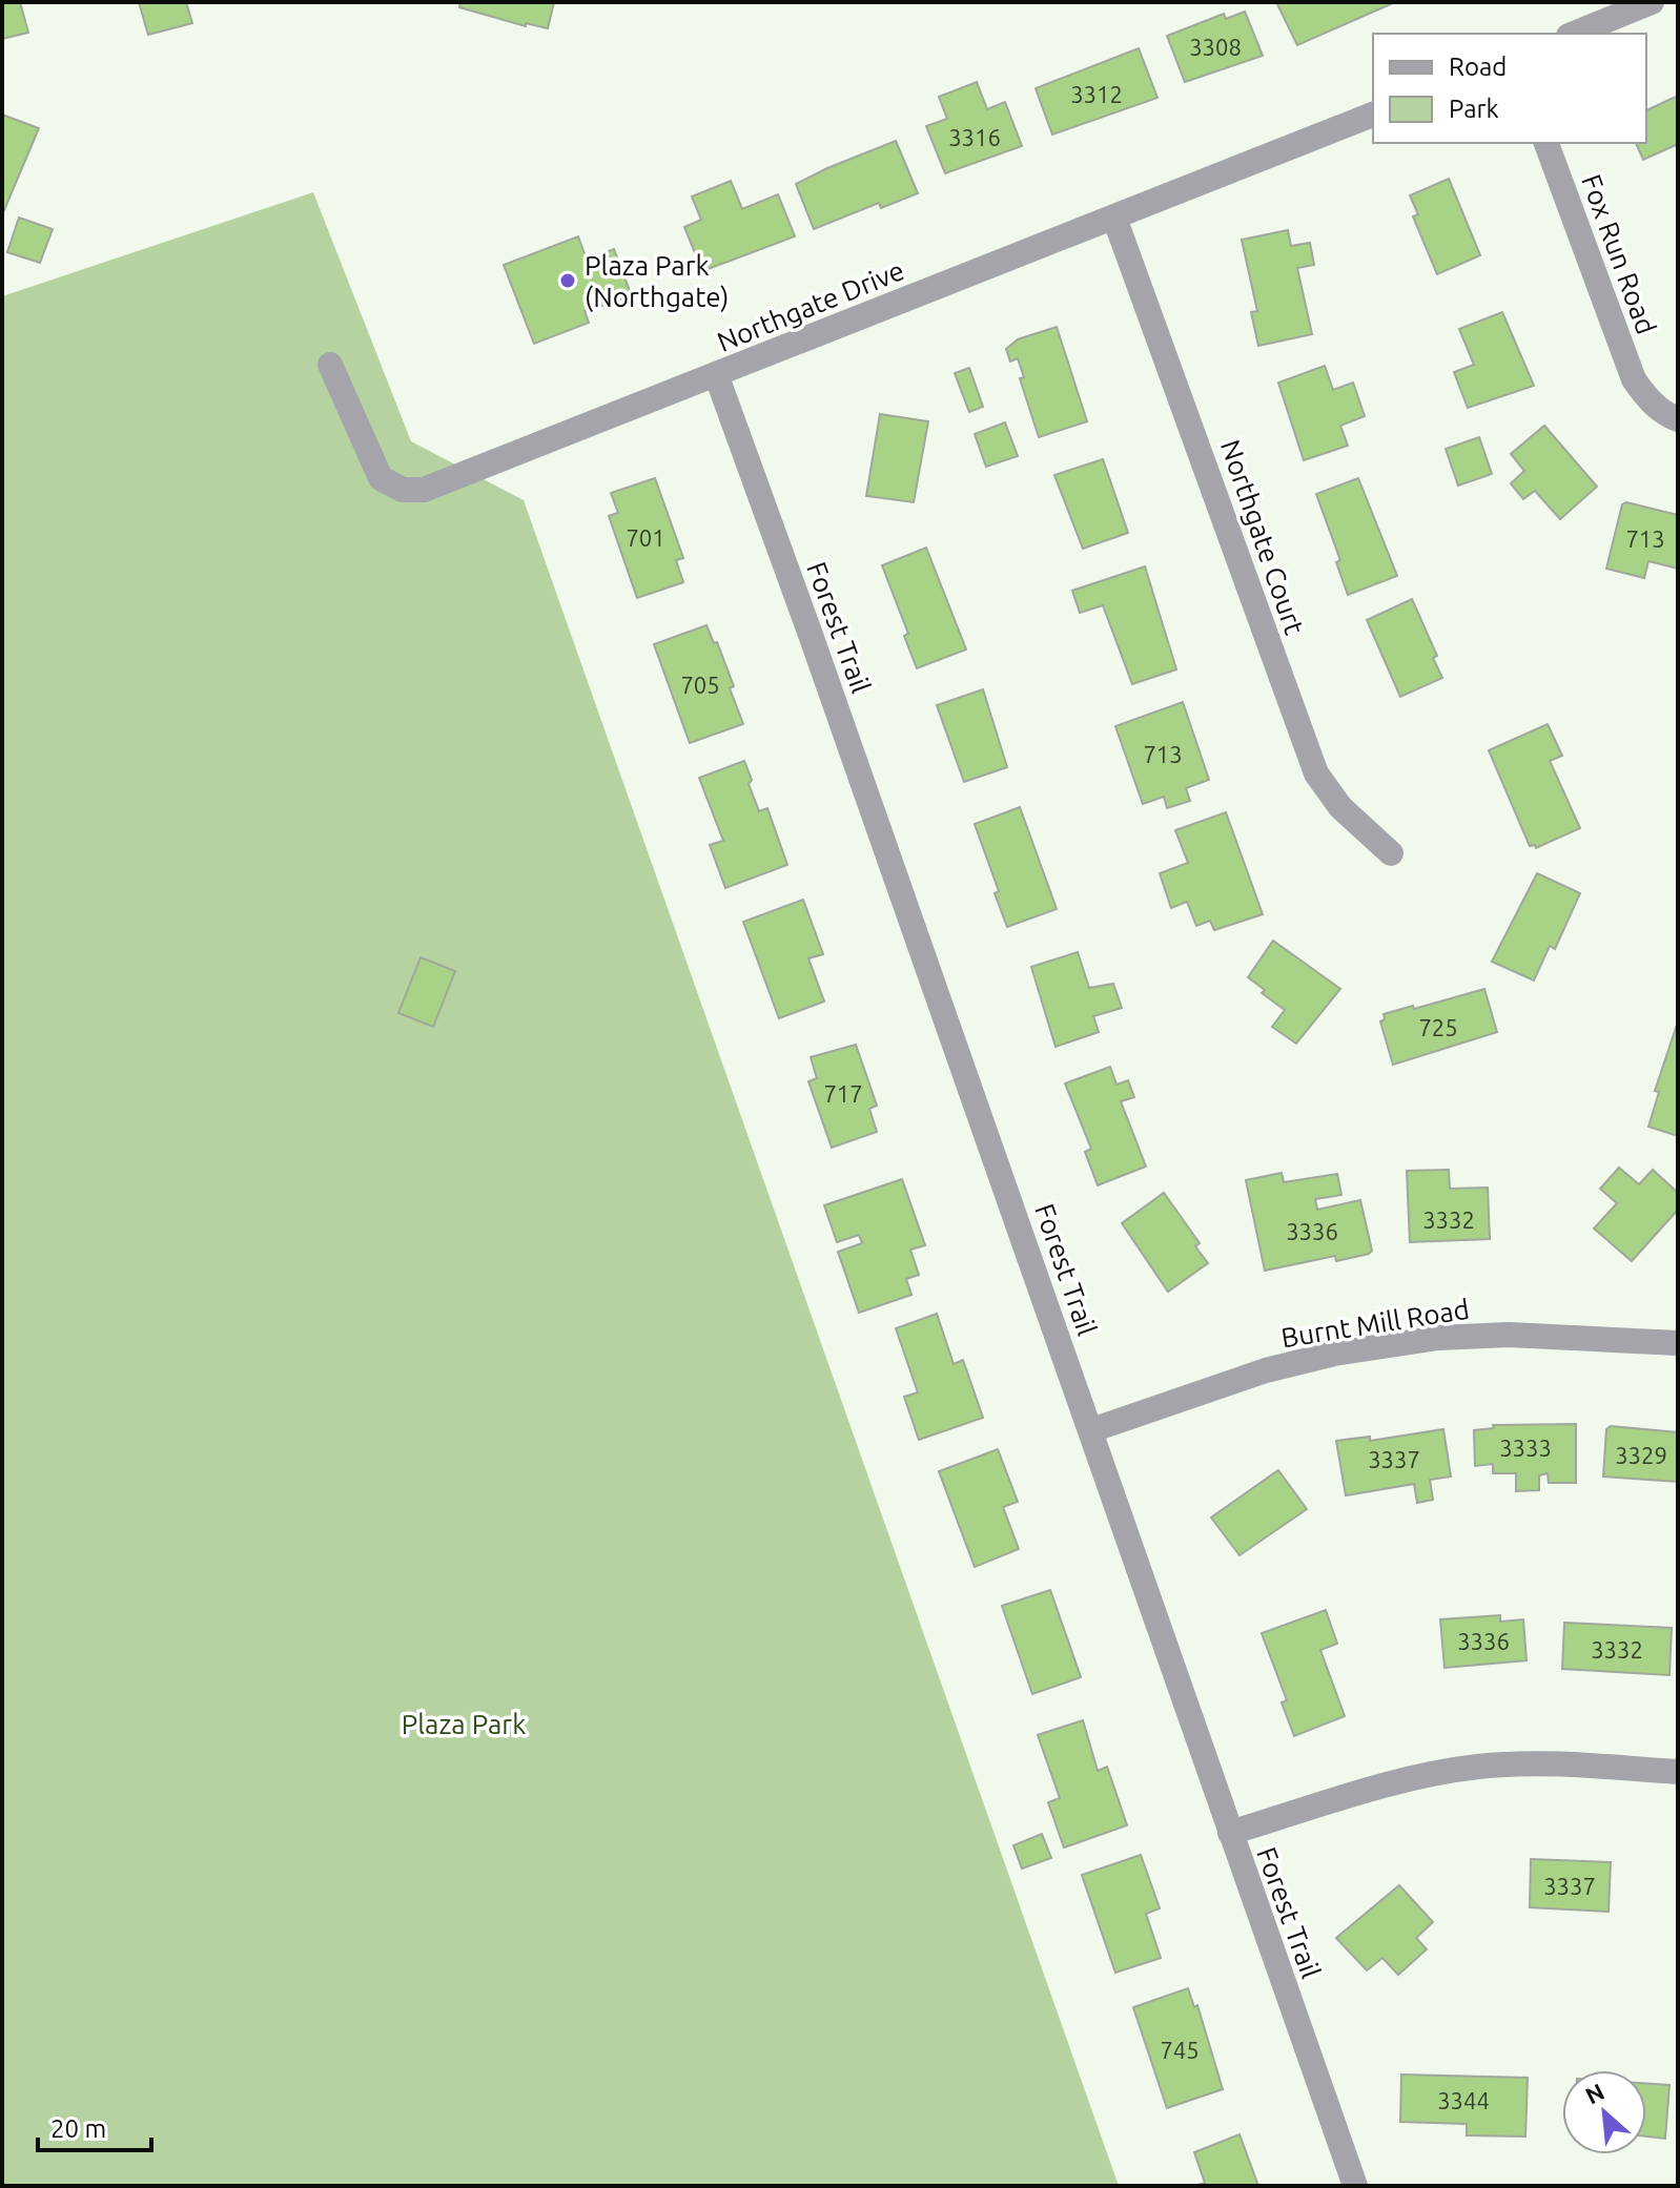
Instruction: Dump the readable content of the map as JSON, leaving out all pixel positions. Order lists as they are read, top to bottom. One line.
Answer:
{"streets":{"street":["Fox Run Road","Northgate Drive","Northgate Court","Forest Trail","Burnt Mill Road"]},"crossings":[["Northgate Drive","Northgate Court"],["Northgate Drive","Forest Trail"],["Forest Trail","Burnt Mill Road"]],"parks":["Plaza Park"],"places":["Plaza Park (Northgate)"],"house_numbers":["3308","3312","3316","701","713","705","713","725","717","3332","3336","3333","3329","3337","3336","3332","3337","745","3344"],"legend":["Road","Park"],"scale_bar":"20 m","north":"top left"}
